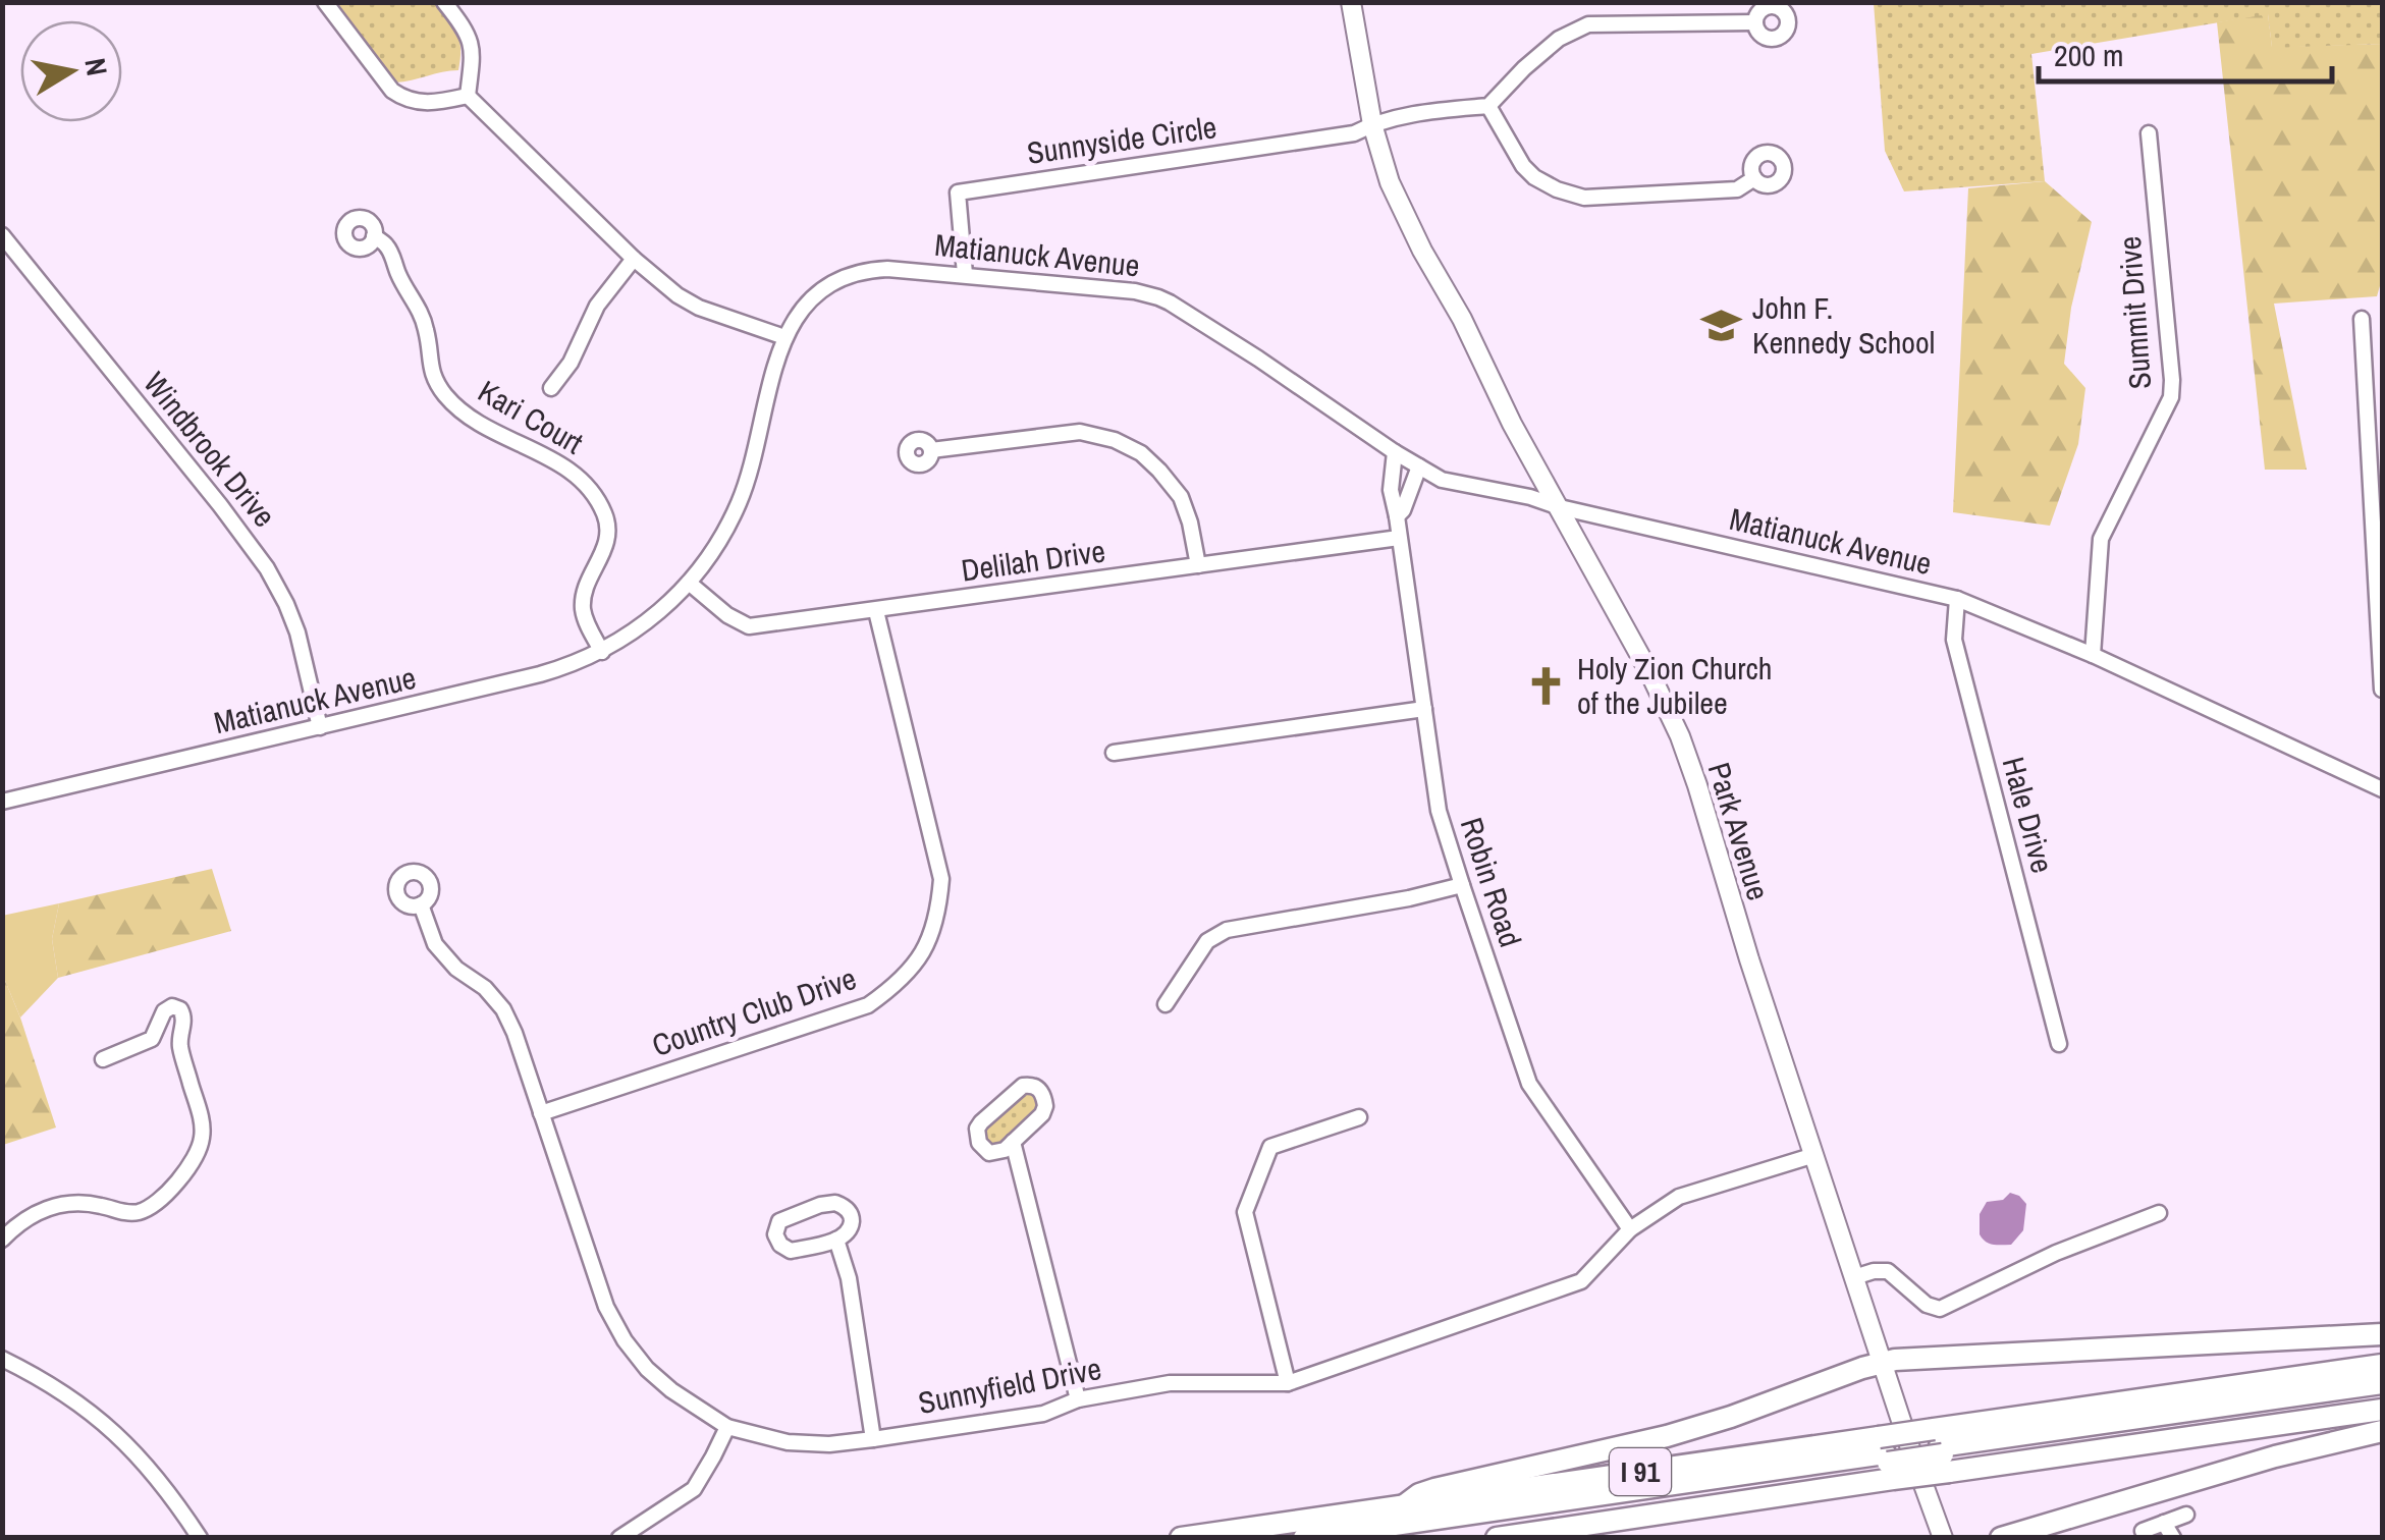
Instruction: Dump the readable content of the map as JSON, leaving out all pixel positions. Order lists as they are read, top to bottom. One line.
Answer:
{"streets":{"highway":["I 91"],"main road":["Park Avenue"],"street":["Sunnyside Circle","Matianuck Avenue","Summit Drive","Kari Court","Windbrook Drive","Delilah Drive","Hale Drive","Robin Road","Country Club Drive","Sunnyfield Drive"]},"crossings":[["Sunnyside Circle","Matianuck Avenue"],["Sunnyside Circle","Park Avenue"],["Matianuck Avenue","Summit Drive"],["Matianuck Avenue","Kari Court"],["Matianuck Avenue","Windbrook Drive"],["Matianuck Avenue","Delilah Drive"],["Matianuck Avenue","Hale Drive"],["Matianuck Avenue","Park Avenue"],["Matianuck Avenue","Robin Road"],["Delilah Drive","Robin Road"],["Delilah Drive","Country Club Drive"],["Park Avenue","Sunnyfield Drive"],["Robin Road","Sunnyfield Drive"],["Country Club Drive","Sunnyfield Drive"]],"places":{"school or university":["John F. Kennedy School"],"church":["Holy Zion Church of the Jubilee"]},"scale_bar":"200 m","north":"right"}
